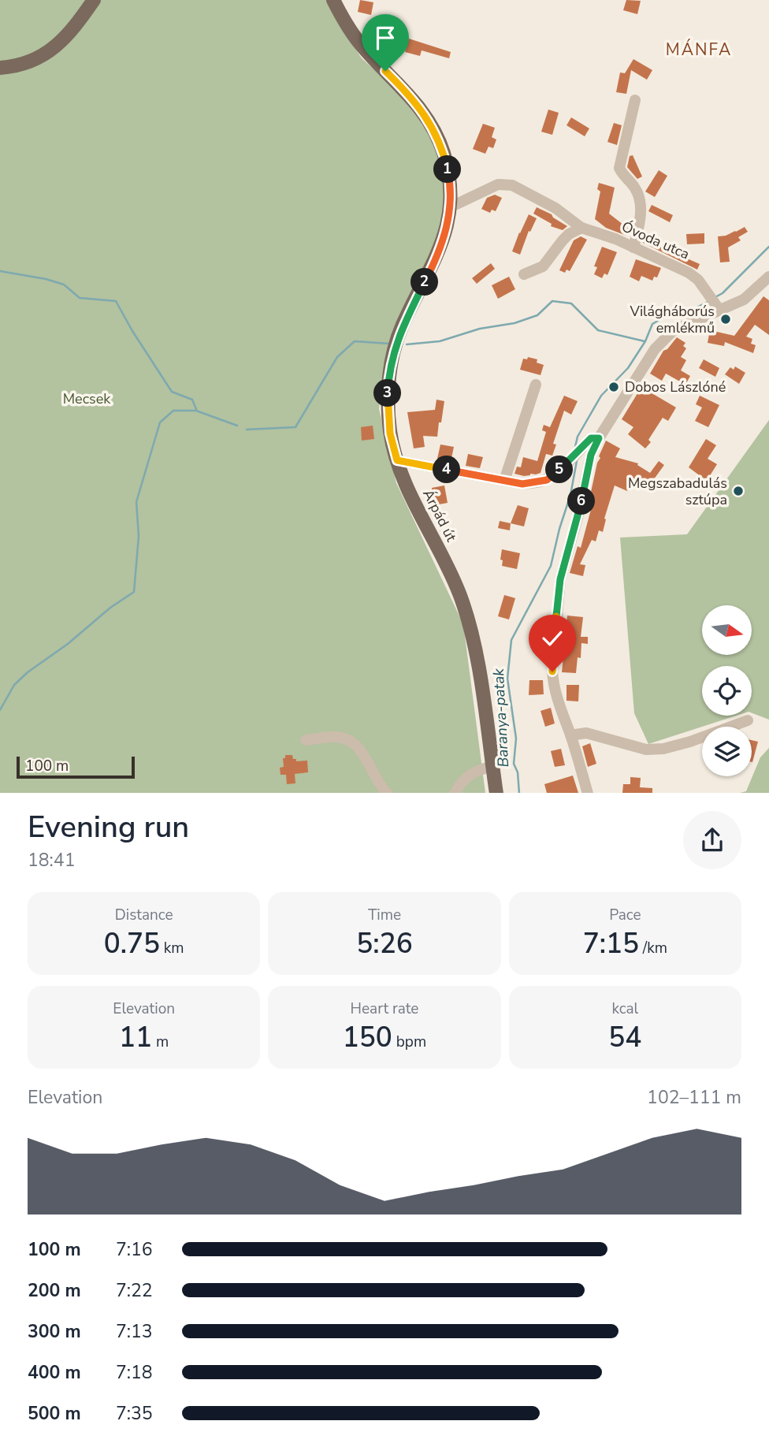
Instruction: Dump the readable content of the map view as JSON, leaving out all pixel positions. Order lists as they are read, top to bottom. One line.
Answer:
{"streets":{"main road":["Árpád út"],"street":["Óvoda utca"]},"crossings":[["Óvoda utca","Árpád út"]],"districts":["MÁNFA"],"water":["Baranya-patak"],"parks":["Mecsek"],"places":["Világháborús emlékmű","Dobos Lászlóné","Megszabadulás sztúpa"],"scale_bar":"100 m","north":"right","page":{"pins":["1","2","3","4","5","6"],"scale":"100 m","heading":["Evening run","18:41"],"stats":[["Distance","0.75 km"],["Time","5:26"],["Pace","7:15 /km"],["Elevation","11 m"],["Heart rate","150 bpm"],["kcal","54"]],"chart":["Elevation","102–111 m"],"list":[{"name":"100 m","note":"7:16"},{"name":"200 m","note":"7:22"},{"name":"300 m","note":"7:13"},{"name":"400 m","note":"7:18"},{"name":"500 m","note":"7:35"}]}}
